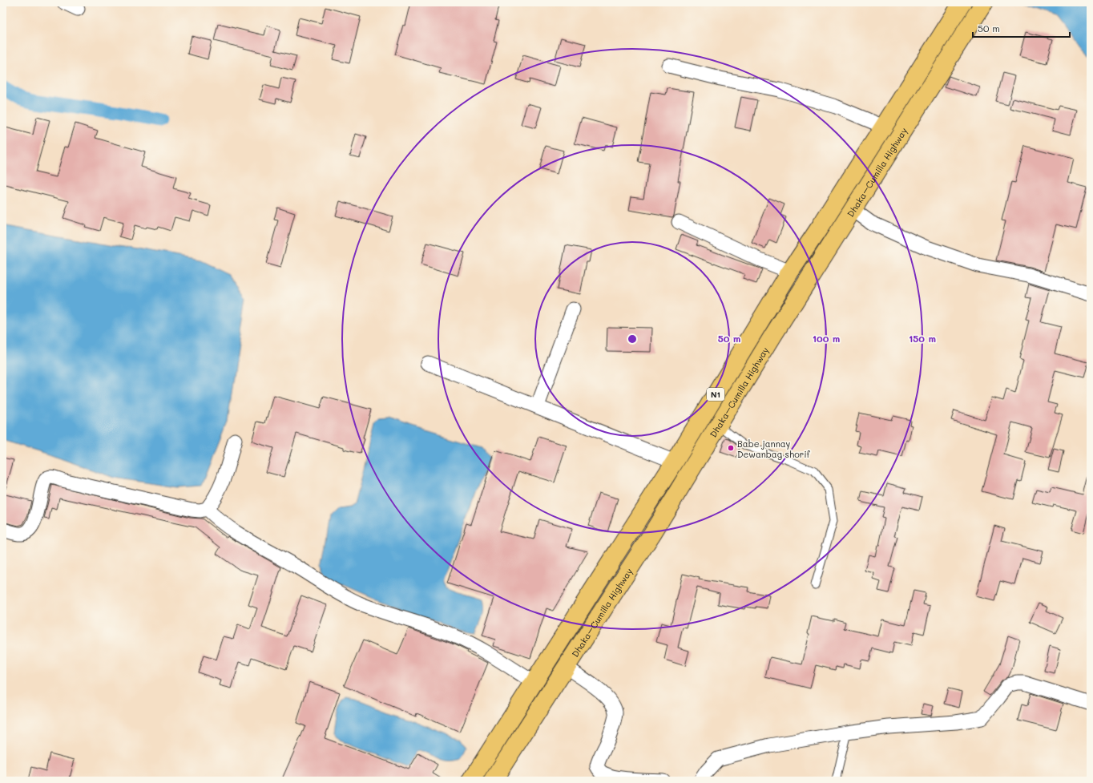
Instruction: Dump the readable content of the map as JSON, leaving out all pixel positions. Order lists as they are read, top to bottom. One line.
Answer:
{"streets":{"highway":["Dhaka–Cumilla Highway","N1"]},"places":["Babe jannay Dewanbag shorif"],"scale_bar":"50 m","rings":["50 m","100 m","150 m"]}
